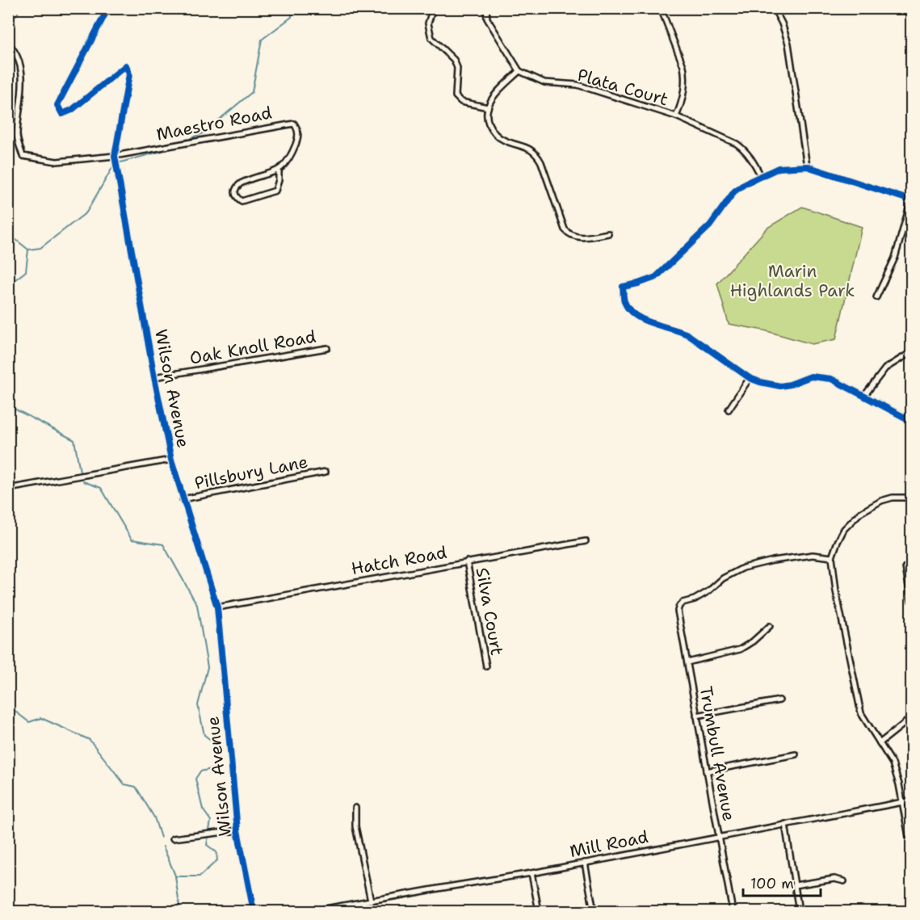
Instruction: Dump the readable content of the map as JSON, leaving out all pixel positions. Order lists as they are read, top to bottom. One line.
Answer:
{"streets":{"street":["Plata Court","Maestro Road","Oak Knoll Road","Wilson Avenue","Pillsbury Lane","Hatch Road","Silva Court","Trumbull Avenue","Mill Road"]},"crossings":[["Maestro Road","Wilson Avenue"],["Oak Knoll Road","Wilson Avenue"],["Wilson Avenue","Pillsbury Lane"],["Wilson Avenue","Hatch Road"],["Hatch Road","Silva Court"],["Trumbull Avenue","Mill Road"]],"parks":["Marin Highlands Park"],"scale_bar":"100 m"}
